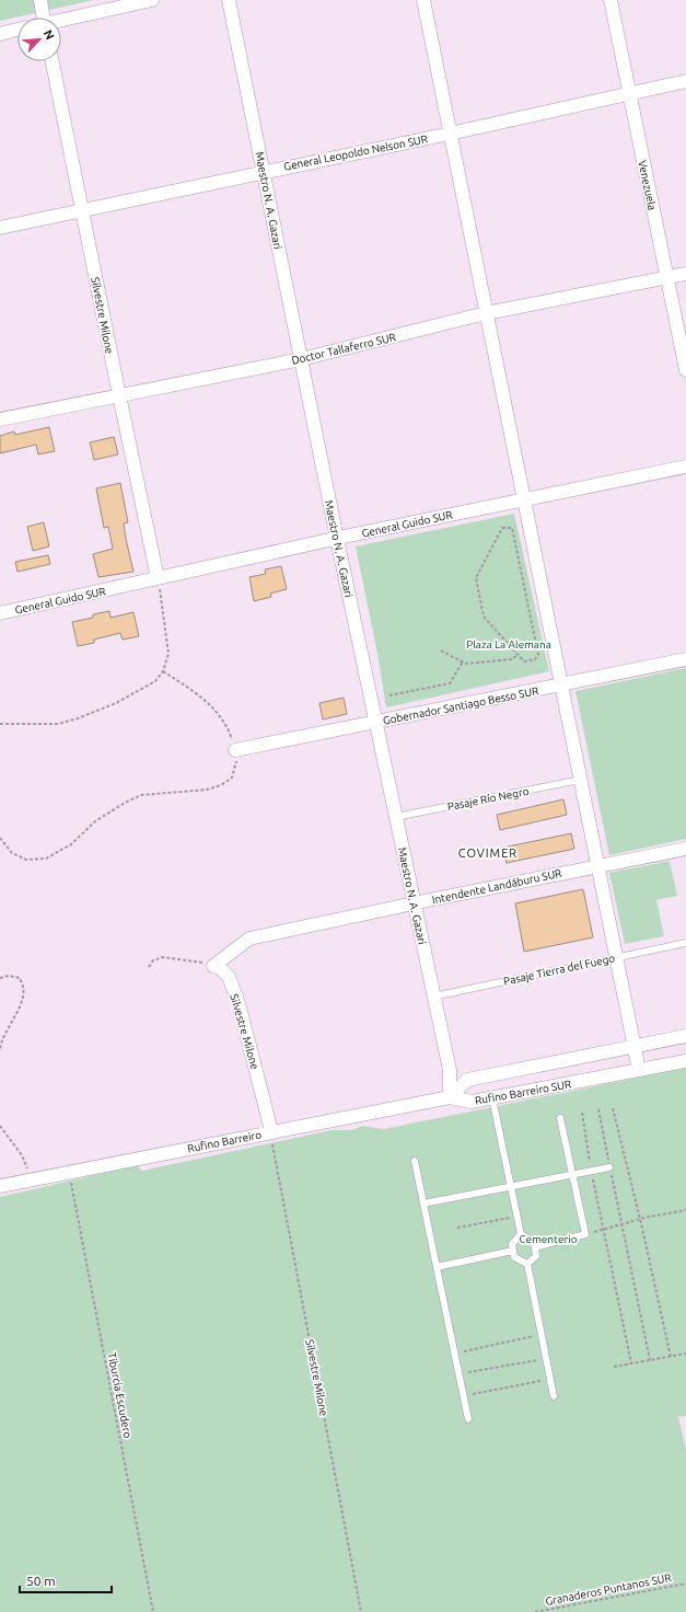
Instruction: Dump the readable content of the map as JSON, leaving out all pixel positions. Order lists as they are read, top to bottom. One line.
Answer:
{"streets":{"street":["General Leopoldo Nelson SUR","Venezuela","Maestro N. A. Gazari","Silvestre Milone","Doctor Tallaferro SUR","General Guido SUR","Gobernador Santiago Besso SUR","Intendente Landáburu SUR","Rufino Barreiro SUR","Rufino Barreiro"],"lane":["Pasaje Río Negro","Pasaje Tierra del Fuego"],"path":["Tiburcia Escudero","Granaderos Puntanos SUR"]},"crossings":[["General Leopoldo Nelson SUR","Venezuela"],["General Leopoldo Nelson SUR","Maestro N. A. Gazari"],["General Leopoldo Nelson SUR","Silvestre Milone"],["Venezuela","Doctor Tallaferro SUR"],["Maestro N. A. Gazari","Doctor Tallaferro SUR"],["Maestro N. A. Gazari","General Guido SUR"],["Maestro N. A. Gazari","Gobernador Santiago Besso SUR"],["Maestro N. A. Gazari","Pasaje Río Negro"],["Maestro N. A. Gazari","Intendente Landáburu SUR"],["Maestro N. A. Gazari","Pasaje Tierra del Fuego"],["Maestro N. A. Gazari","Rufino Barreiro SUR"],["Maestro N. A. Gazari","Rufino Barreiro"],["Silvestre Milone","Doctor Tallaferro SUR"],["Silvestre Milone","General Guido SUR"],["Silvestre Milone","Intendente Landáburu SUR"],["Silvestre Milone","Rufino Barreiro"],["Rufino Barreiro SUR","Rufino Barreiro"]],"districts":["COVIMER"],"parks":["Plaza La Alemana","Cementerio"],"scale_bar":"50 m","north":"top right"}
